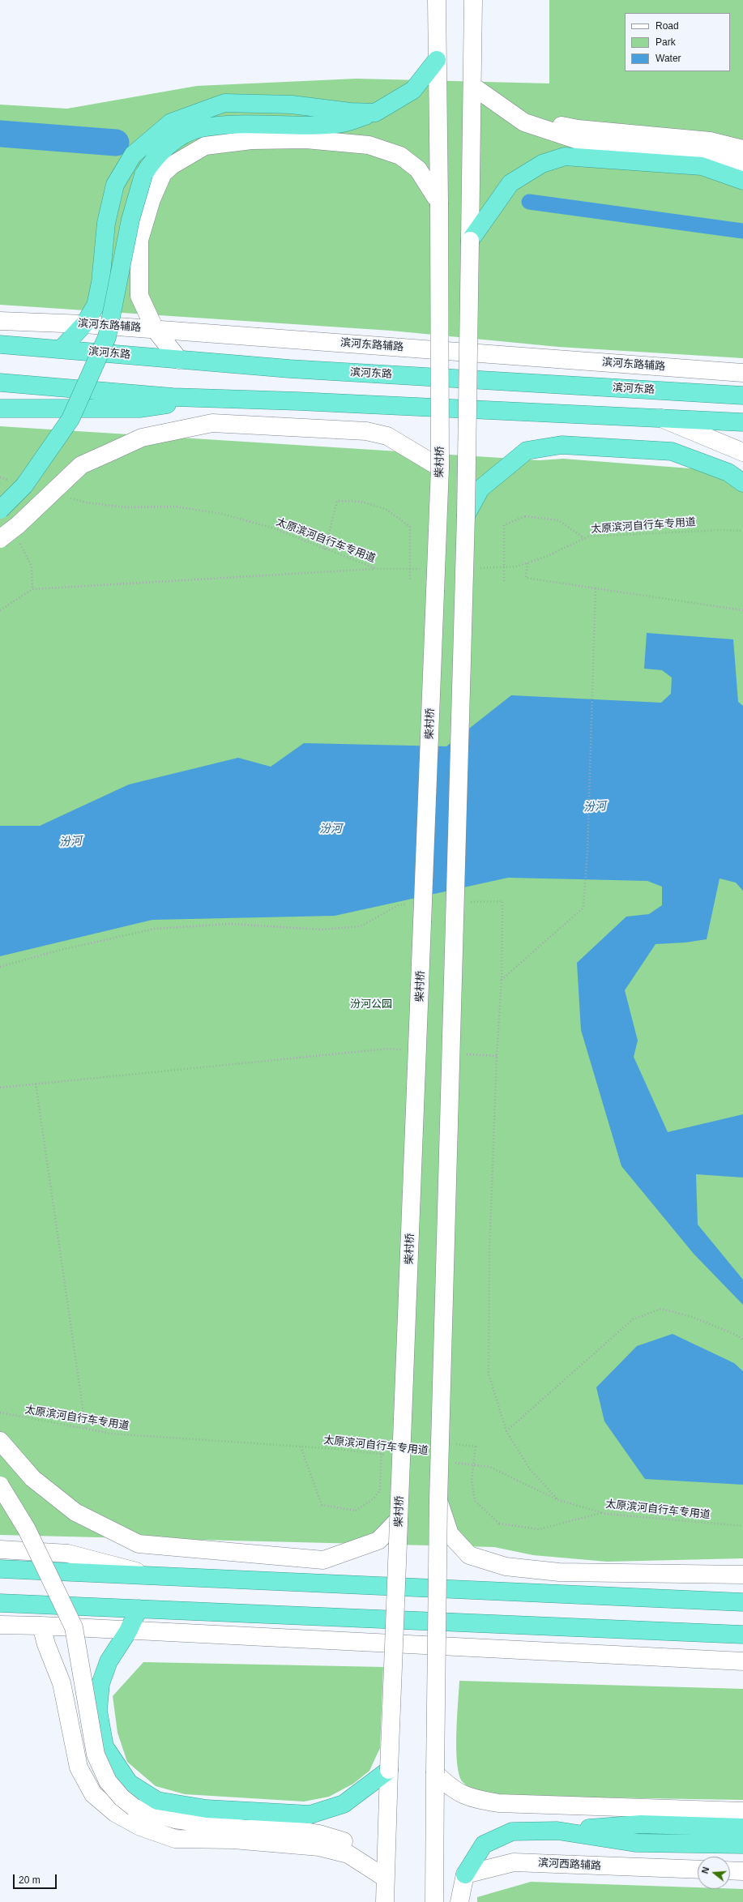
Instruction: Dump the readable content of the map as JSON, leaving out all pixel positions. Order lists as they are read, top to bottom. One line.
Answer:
{"streets":{"highway":["滨河东路"],"main road":["滨河东路辅路","柴村桥","滨河西路辅路"],"path":["太原滨河自行车专用道"]},"water":["汾河"],"parks":["汾河公园"],"legend":["Road","Park","Water"],"scale_bar":"20 m","north":"left"}
